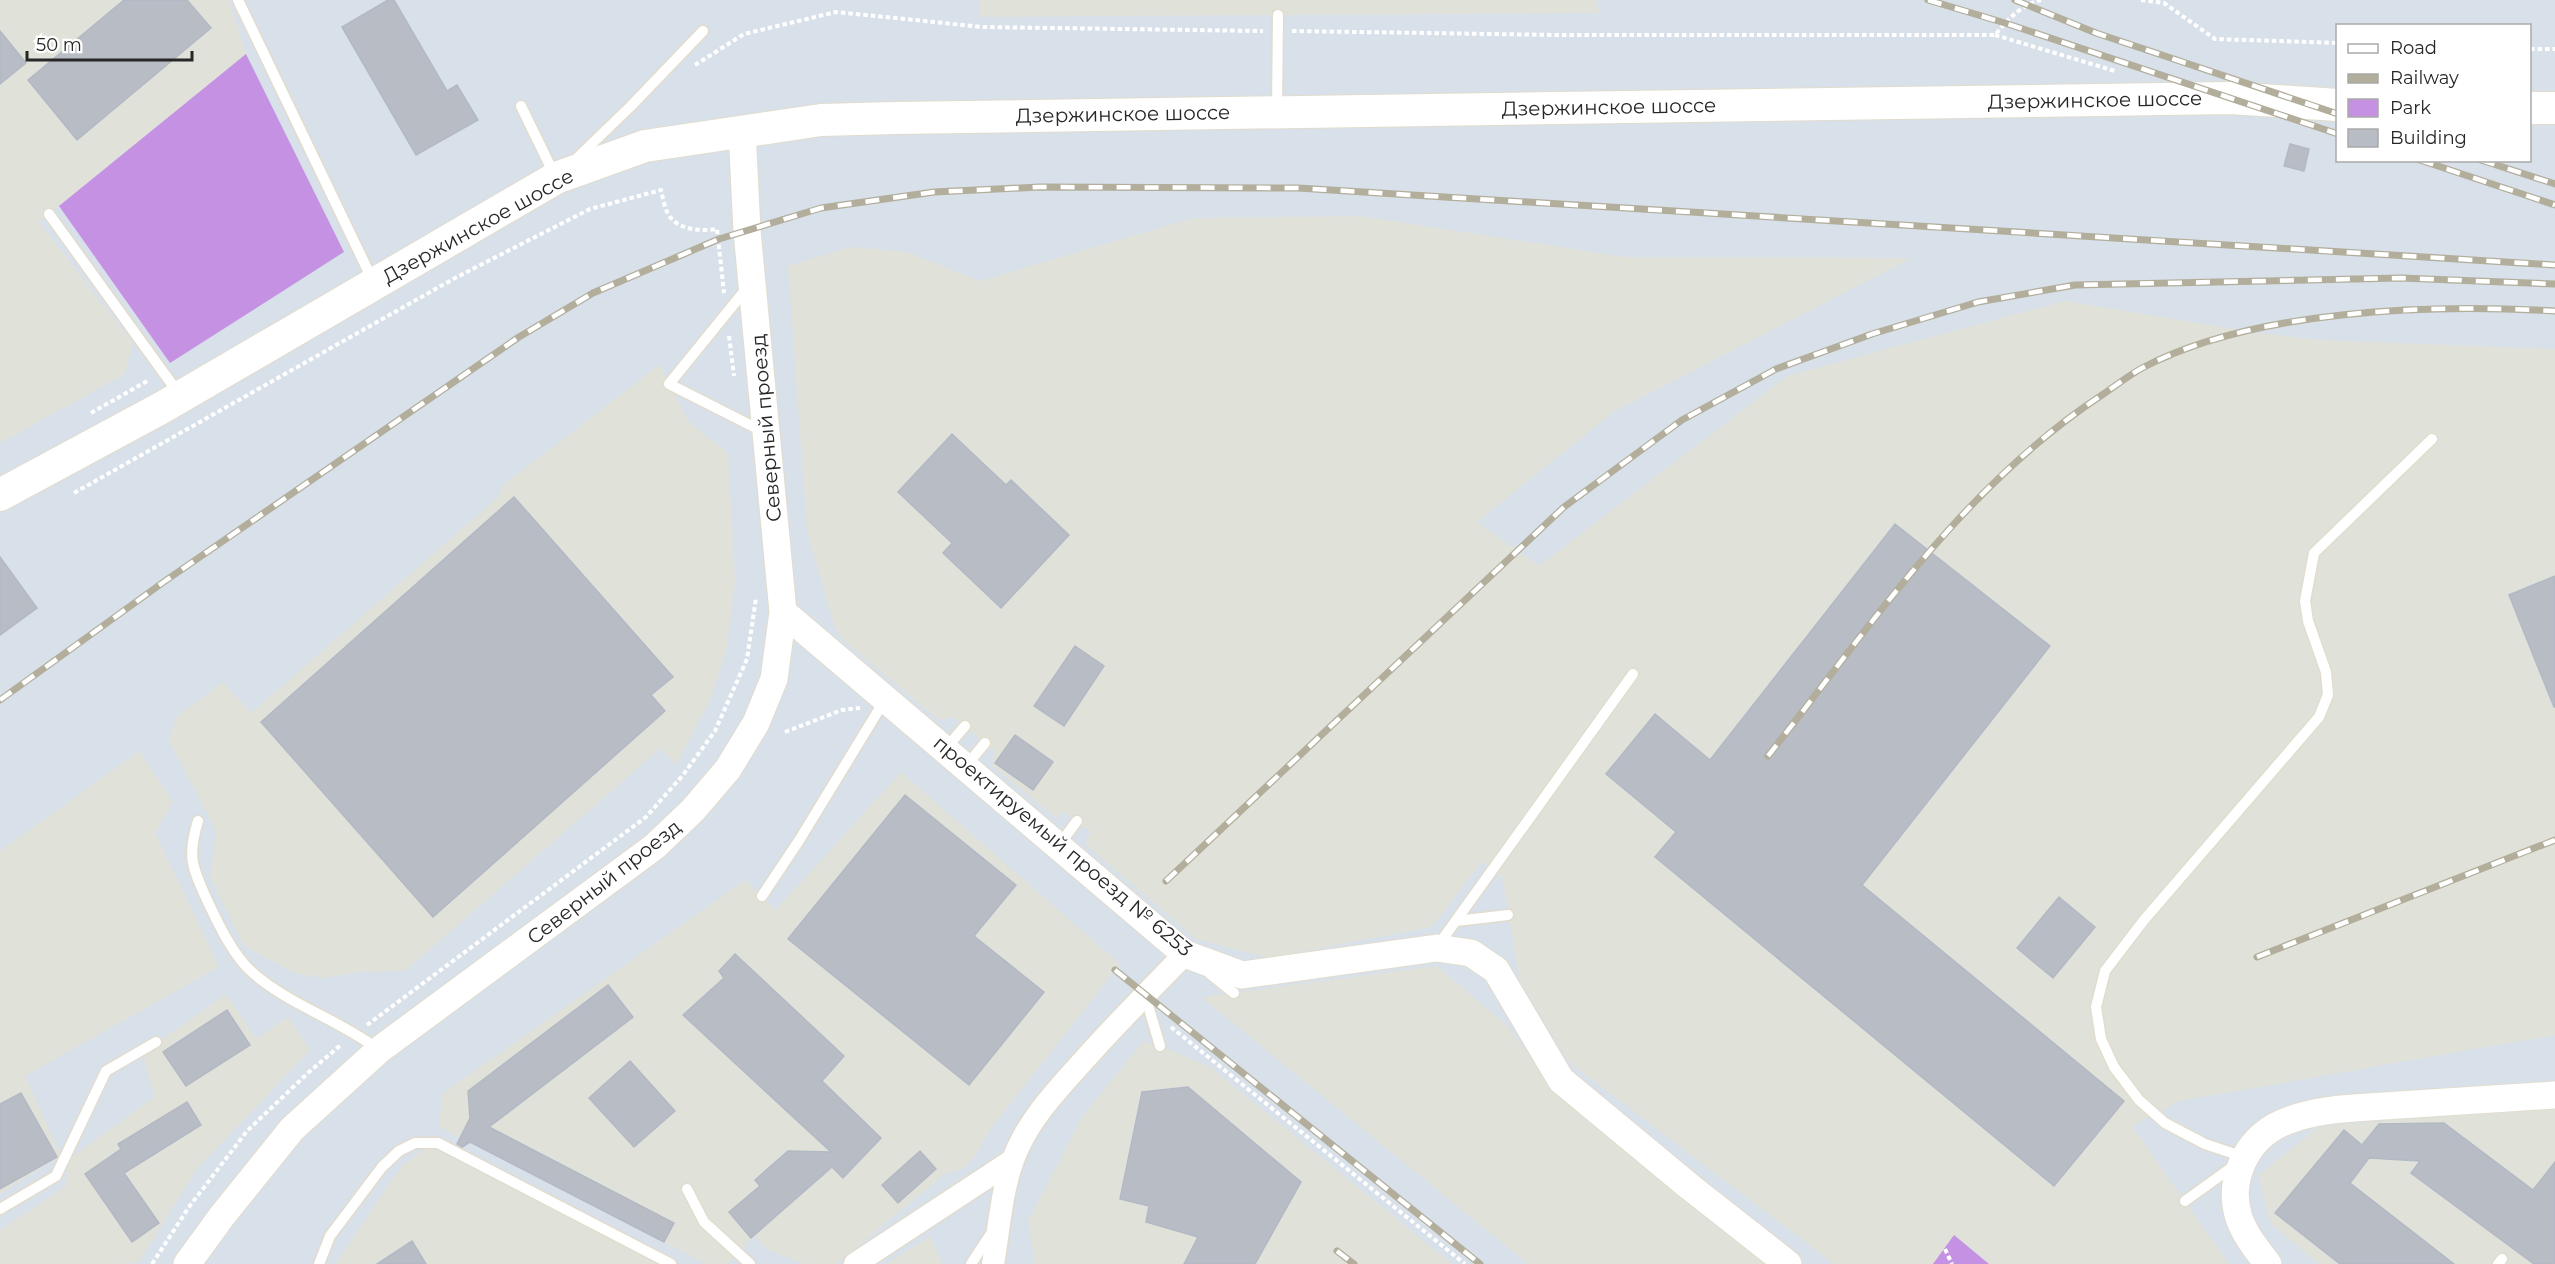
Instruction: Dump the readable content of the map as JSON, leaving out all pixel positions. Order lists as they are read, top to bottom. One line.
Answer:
{"streets":{"main road":["Дзержинское шоссе"],"street":["Северный проезд","проектируемый проезд № 6253"]},"crossings":[["Дзержинское шоссе","Северный проезд"],["Северный проезд","проектируемый проезд № 6253"]],"legend":["Road","Railway","Park","Building"],"scale_bar":"50 m"}
